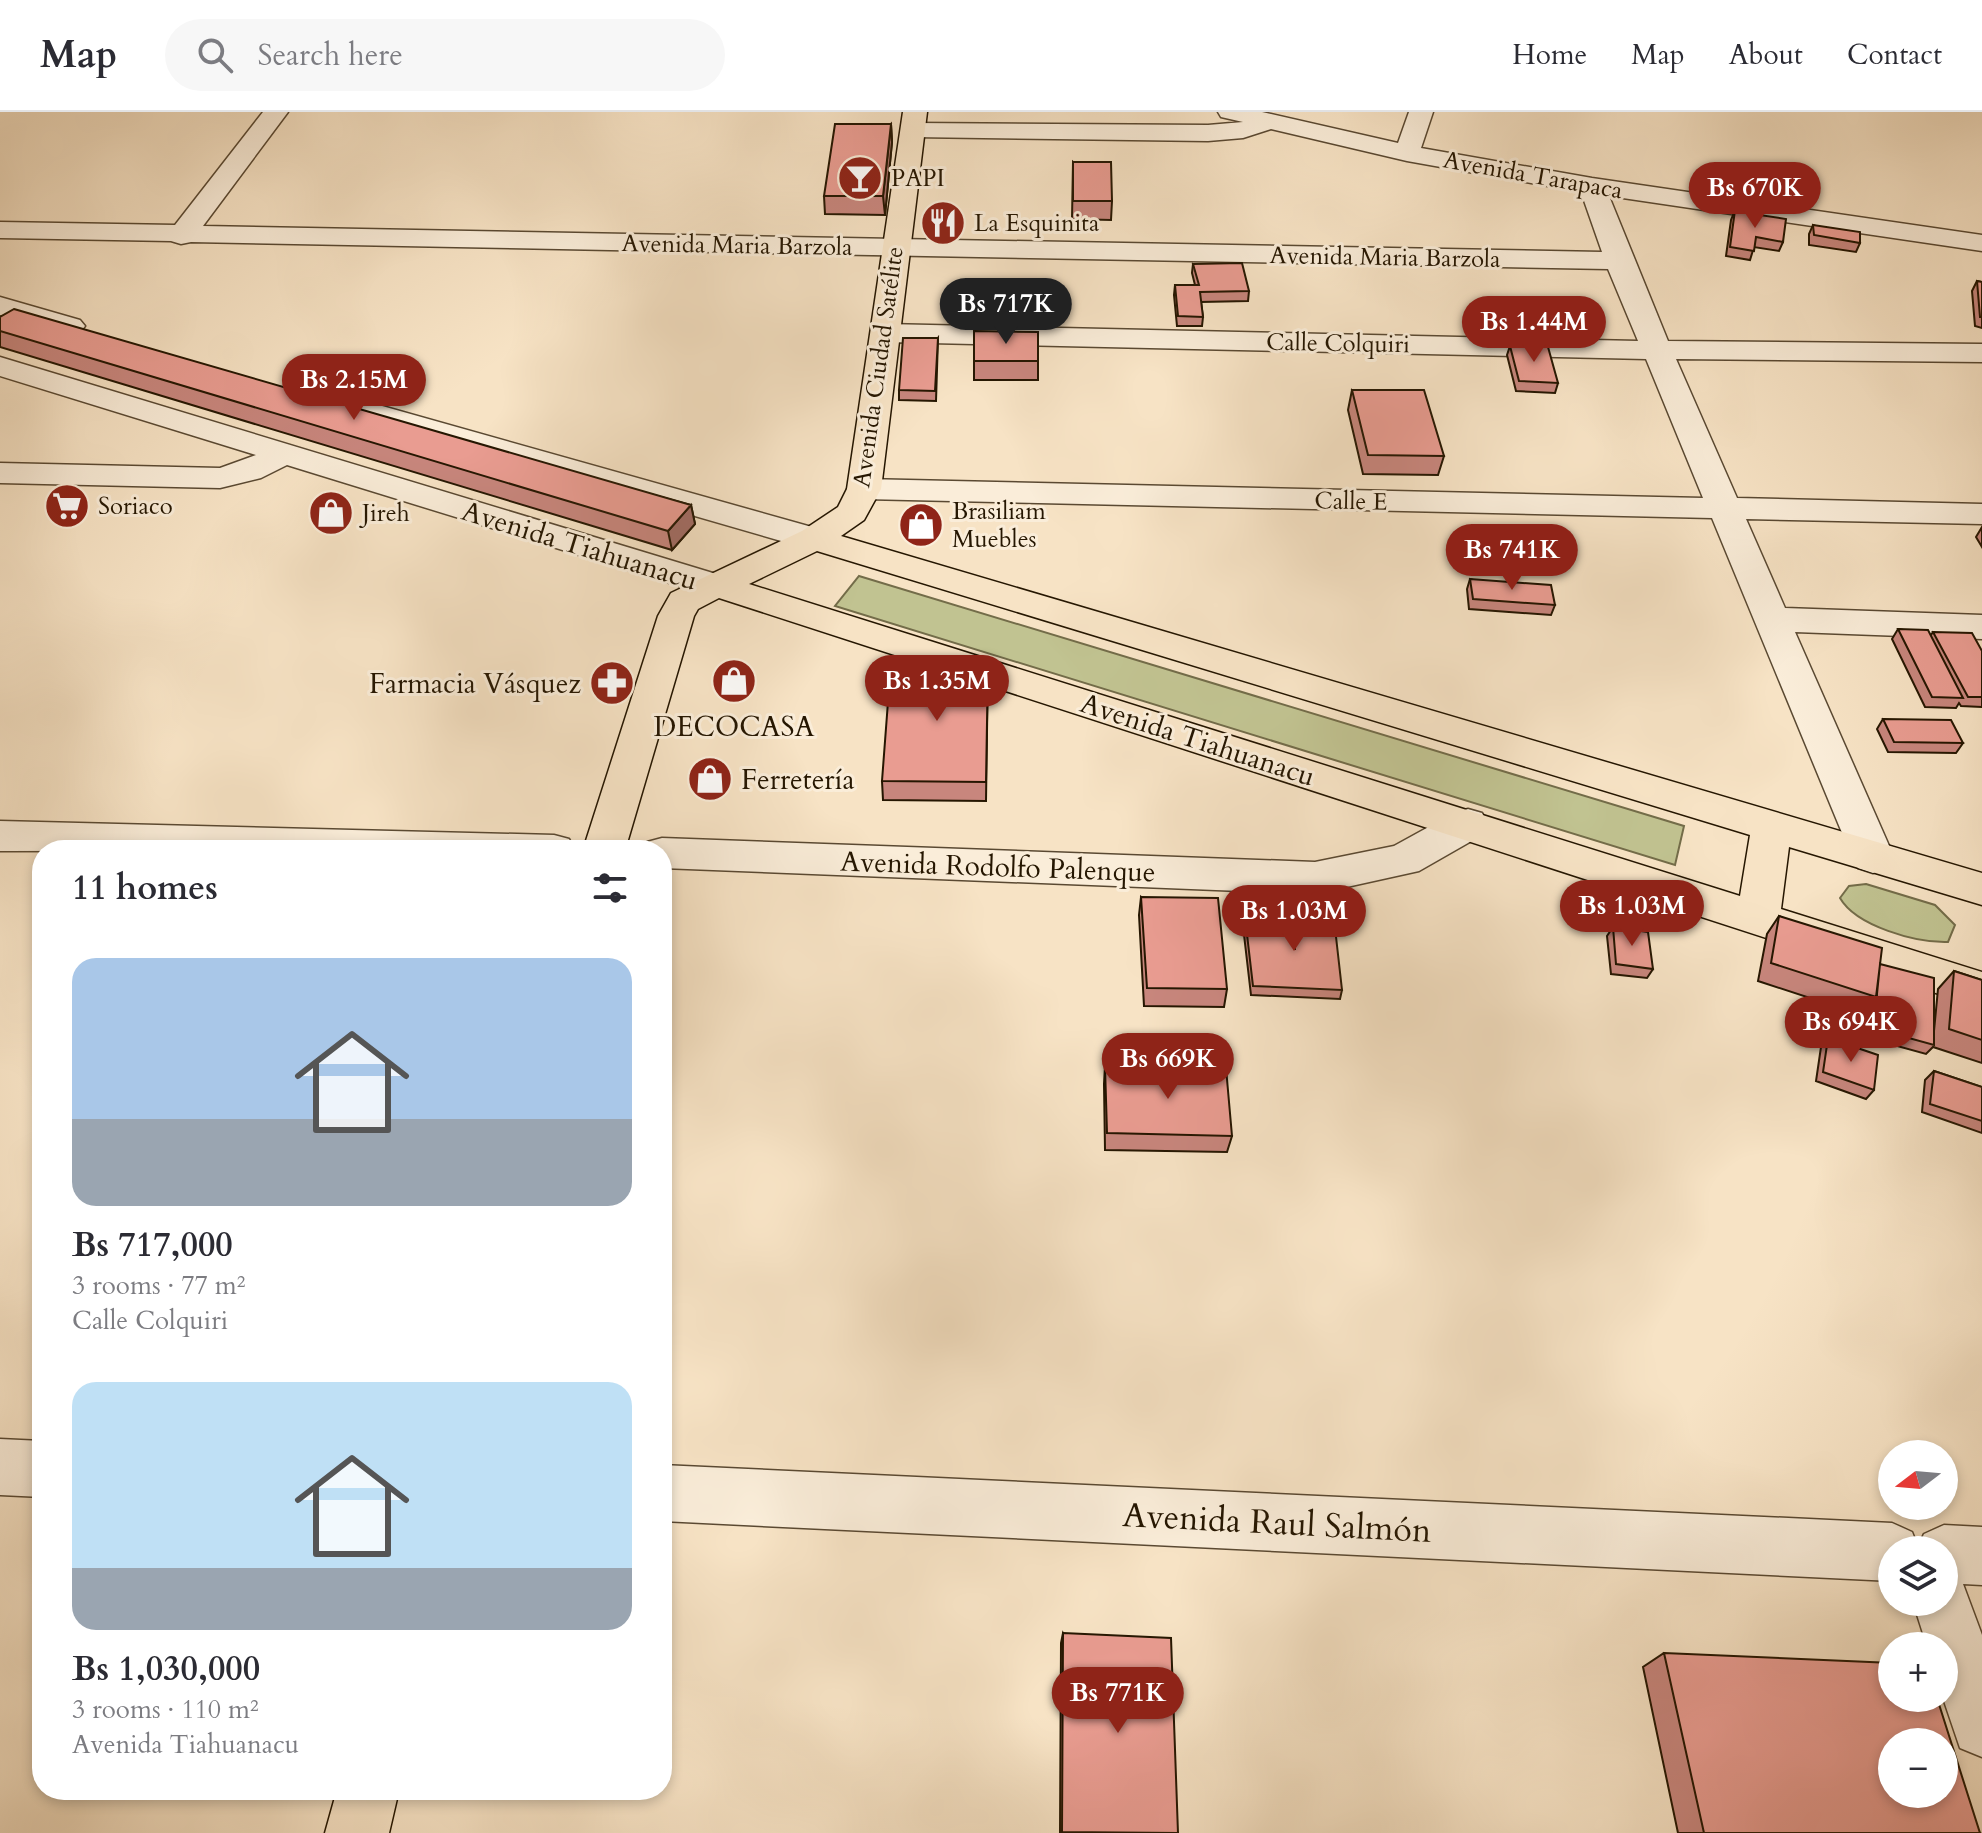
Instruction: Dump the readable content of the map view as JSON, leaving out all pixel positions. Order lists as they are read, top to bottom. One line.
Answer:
{"streets":{"main road":["Avenida Ciudad Satélite","Avenida Tiahuanacu"],"street":["Avenida Tarapaca","Avenida Maria Barzola","Calle Colquiri","Calle E","Avenida Rodolfo Palenque","Avenida Raul Salmón"]},"crossings":[["Avenida Maria Barzola","Avenida Ciudad Satélite"],["Calle Colquiri","Avenida Ciudad Satélite"],["Avenida Ciudad Satélite","Calle E"],["Avenida Ciudad Satélite","Avenida Tiahuanacu"],["Avenida Tiahuanacu","Avenida Rodolfo Palenque"]],"places":{"bar":["PAPI"],"restaurant":["La Esquinita"],"supermarket":["Soriaco"],"shop":["Jireh","Brasiliam Muebles","DECOCASA","Ferretería"],"pharmacy":["Farmacia Vásquez"]},"north":"left","page":{"header":"Map","search":"Search here","nav":["Home","Map","About","Contact"],"price":["Bs 670K","Bs 717K","Bs 1.44M","Bs 2.15M","Bs 741K","Bs 1.35M","Bs 1.03M","Bs 1.03M","Bs 694K","Bs 669K","Bs 771K"],"heading":"11 homes","list":[{"name":"Bs 717,000","note":"3 rooms · 77 m² · Calle Colquiri"},{"name":"Bs 1,030,000","note":"3 rooms · 110 m² · Avenida Tiahuanacu"}],"map_buttons":["+","−"]}}
